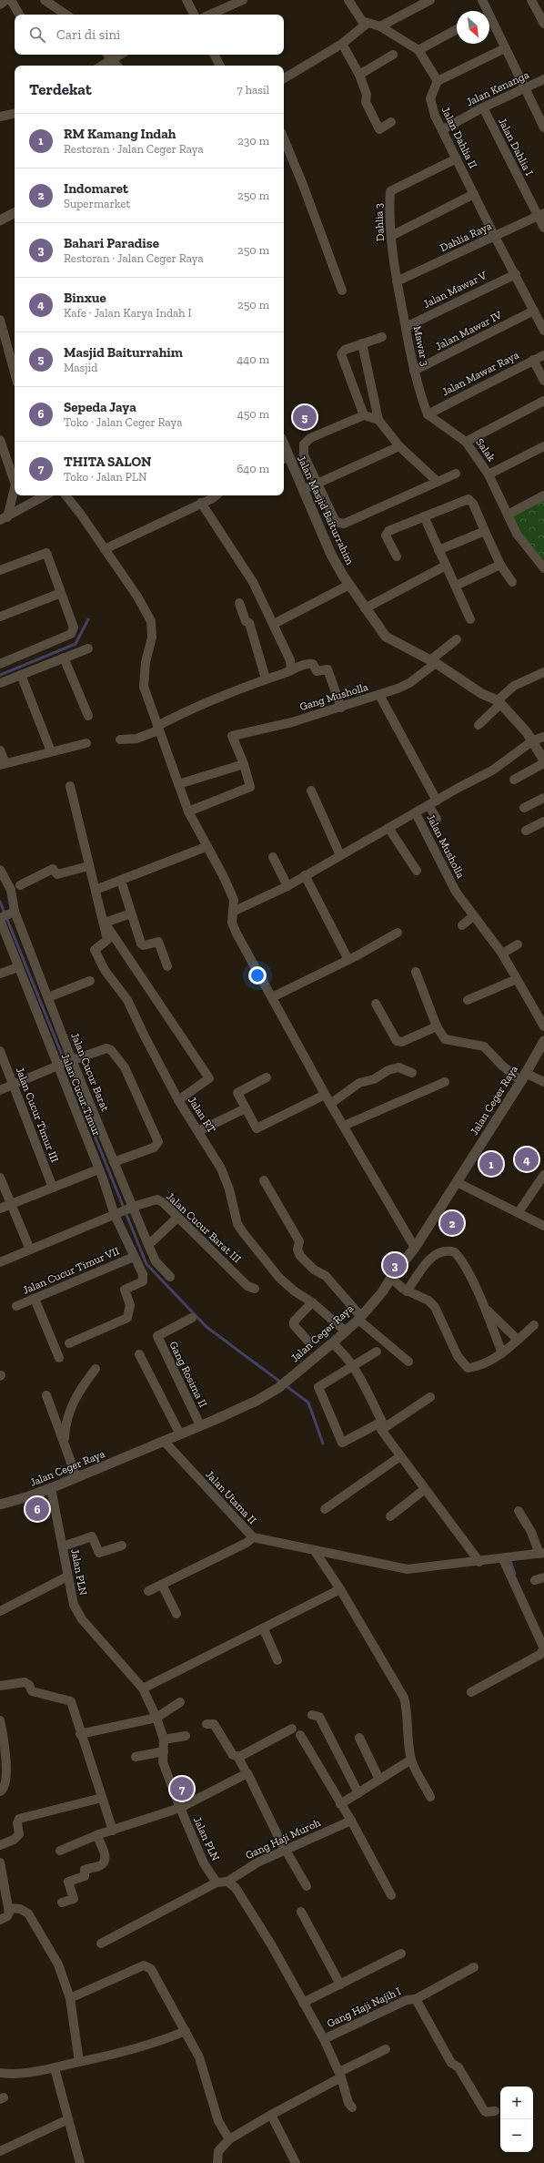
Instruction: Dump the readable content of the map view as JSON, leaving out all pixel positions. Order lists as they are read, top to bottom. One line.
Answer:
{"streets":{"main road":["Jalan Masjid Baiturrahim","Jalan Ceger Raya"],"street":["Jalan Kenanga","Jalan Dahlia II","Jalan Dahlia I","Dahlia 3","Dahlia Raya","Jalan Mawar V","Jalan Mawar IV","Mawar 3","Jalan Mawar Raya","Salak","Gang Musholla","Jalan Musholla","Jalan Cucur Barat","Jalan Cucur Timur","Jalan Cucur Timur III","Jalan RT","Jalan Cucur Barat III","Jalan Cucur Timur VII","Gang Rosima II","Jalan Utama II","Jalan PLN","Gang Haji Muroh","Gang Haji Najih I"]},"crossings":[["Jalan Kenanga","Jalan Dahlia II"],["Jalan Kenanga","Jalan Dahlia I"],["Jalan Dahlia II","Dahlia 3"],["Jalan Dahlia II","Dahlia Raya"],["Jalan Dahlia II","Jalan Mawar V"],["Jalan Dahlia II","Jalan Mawar IV"],["Jalan Dahlia I","Dahlia Raya"],["Dahlia 3","Dahlia Raya"],["Dahlia 3","Mawar 3"],["Dahlia Raya","Mawar 3"],["Jalan Mawar V","Mawar 3"],["Jalan Mawar IV","Mawar 3"],["Mawar 3","Jalan Mawar Raya"],["Mawar 3","Salak"],["Jalan Mawar Raya","Salak"],["Jalan Masjid Baiturrahim","Gang Musholla"],["Jalan Cucur Barat","Jalan Cucur Timur"],["Jalan Cucur Barat","Jalan Cucur Barat III"],["Jalan Cucur Timur","Jalan Cucur Timur VII"],["Jalan Ceger Raya","Jalan RT"],["Jalan Ceger Raya","Gang Rosima II"],["Jalan Ceger Raya","Jalan Utama II"],["Jalan Ceger Raya","Jalan PLN"]],"north":"bottom right","page":{"search":"Cari di sini","heading":["Terdekat","7 hasil"],"list":[{"mark":"1","name":"RM Kamang Indah","note":"Restoran · Jalan Ceger Raya","value":"230 m"},{"mark":"2","name":"Indomaret","note":"Supermarket","value":"250 m"},{"mark":"3","name":"Bahari Paradise","note":"Restoran · Jalan Ceger Raya","value":"250 m"},{"mark":"4","name":"Binxue","note":"Kafe · Jalan Karya Indah I","value":"250 m"},{"mark":"5","name":"Masjid Baiturrahim","note":"Masjid","value":"440 m"},{"mark":"6","name":"Sepeda Jaya","note":"Toko · Jalan Ceger Raya","value":"450 m"},{"mark":"7","name":"THITA SALON","note":"Toko · Jalan PLN","value":"640 m"}],"pins":["5","4","1","2","3","6","7"],"map_buttons":["+","−"]}}
